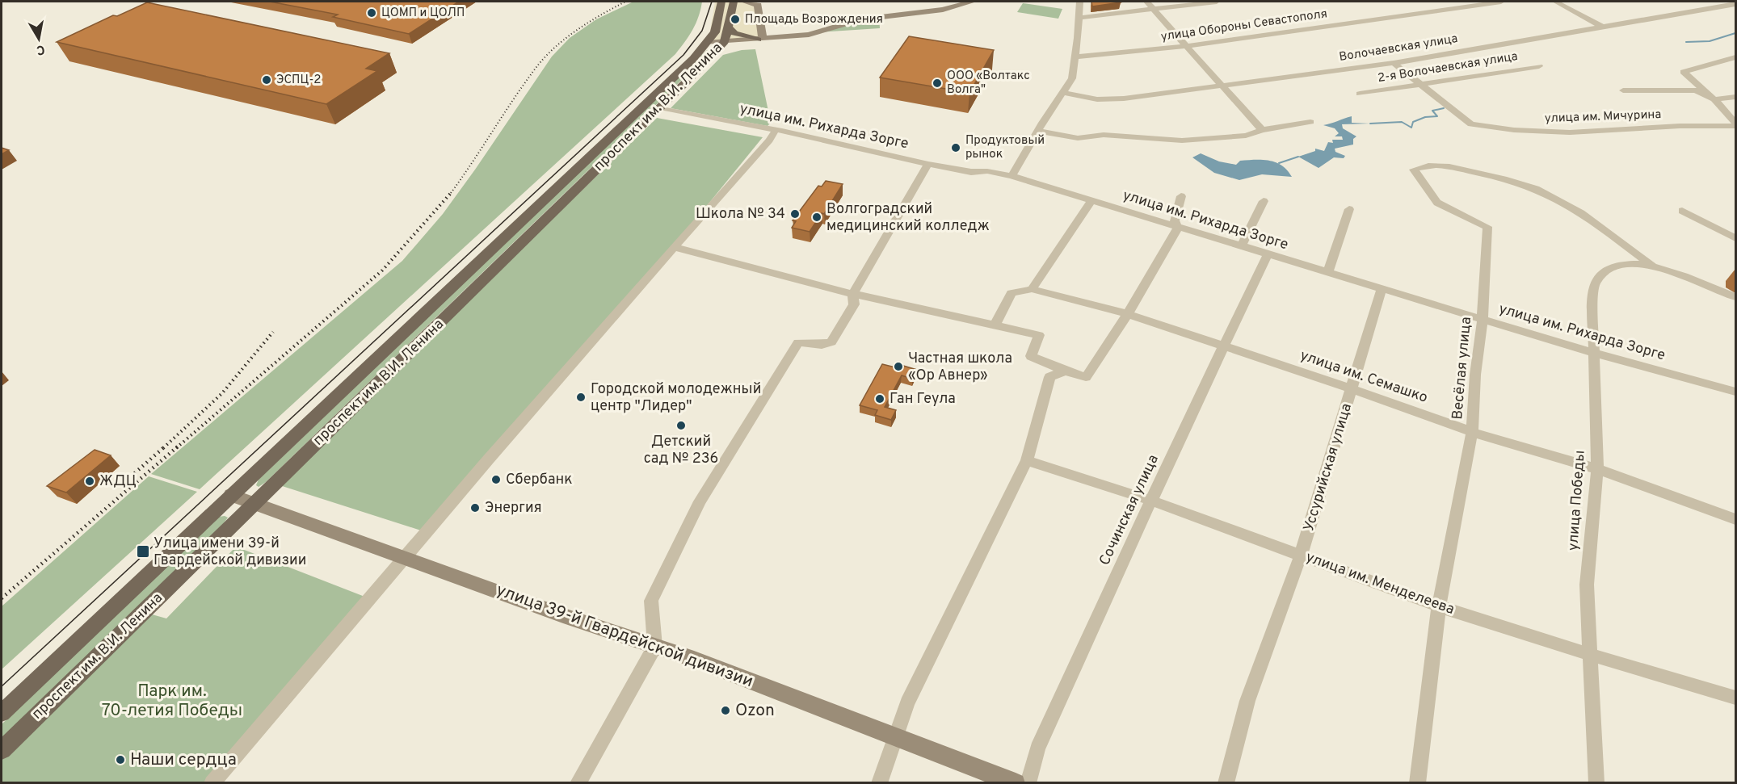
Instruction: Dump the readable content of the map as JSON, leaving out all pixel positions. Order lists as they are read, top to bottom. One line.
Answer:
{"streets":{"main road":["проспект им. В.И. Ленина","улица 39-й Гвардейской дивизии"],"street":["улица Обороны Севастополя","Волочаевская улица","2-я Волочаевская улица","улица им. Мичурина","улица им. Рихарда Зорге","Весёлая улица","улица им. Семашко","Уссурийская улица","улица Победы","Сочинская улица","улица им. Менделеева"]},"crossings":[["2-я Волочаевская улица","улица им. Мичурина"],["проспект им. В.И. Ленина","улица им. Рихарда Зорге"],["проспект им. В.И. Ленина","улица 39-й Гвардейской дивизии"],["улица им. Рихарда Зорге","Весёлая улица"],["улица им. Рихарда Зорге","Уссурийская улица"],["улица им. Рихарда Зорге","улица Победы"],["улица им. Рихарда Зорге","Сочинская улица"],["Весёлая улица","улица им. Семашко"],["Весёлая улица","улица Победы"],["Весёлая улица","улица им. Менделеева"],["улица им. Семашко","Уссурийская улица"],["улица им. Семашко","улица Победы"],["улица им. Семашко","Сочинская улица"],["Уссурийская улица","улица им. Менделеева"],["улица Победы","улица им. Менделеева"],["Сочинская улица","улица им. Менделеева"]],"parks":["Парк им. 70-летия Победы"],"places":{"other":["ЦОМП и ЦОЛП","Площадь Возрождения","ЭСПЦ-2","ООО «Волтакс Волга\"","Продуктовый рынок","Школа № 34","Волгоградский медицинский колледж","Частная школа «Ор Авнер»","Городской молодежный центр \"Лидер\"","Ган Геула","Детский сад № 236","Сбербанк","ЖДЦ","Энергия","Ozon","Наши сердца"],"transit":["Улица имени 39-й Гвардейской дивизии"]},"north":"bottom"}
